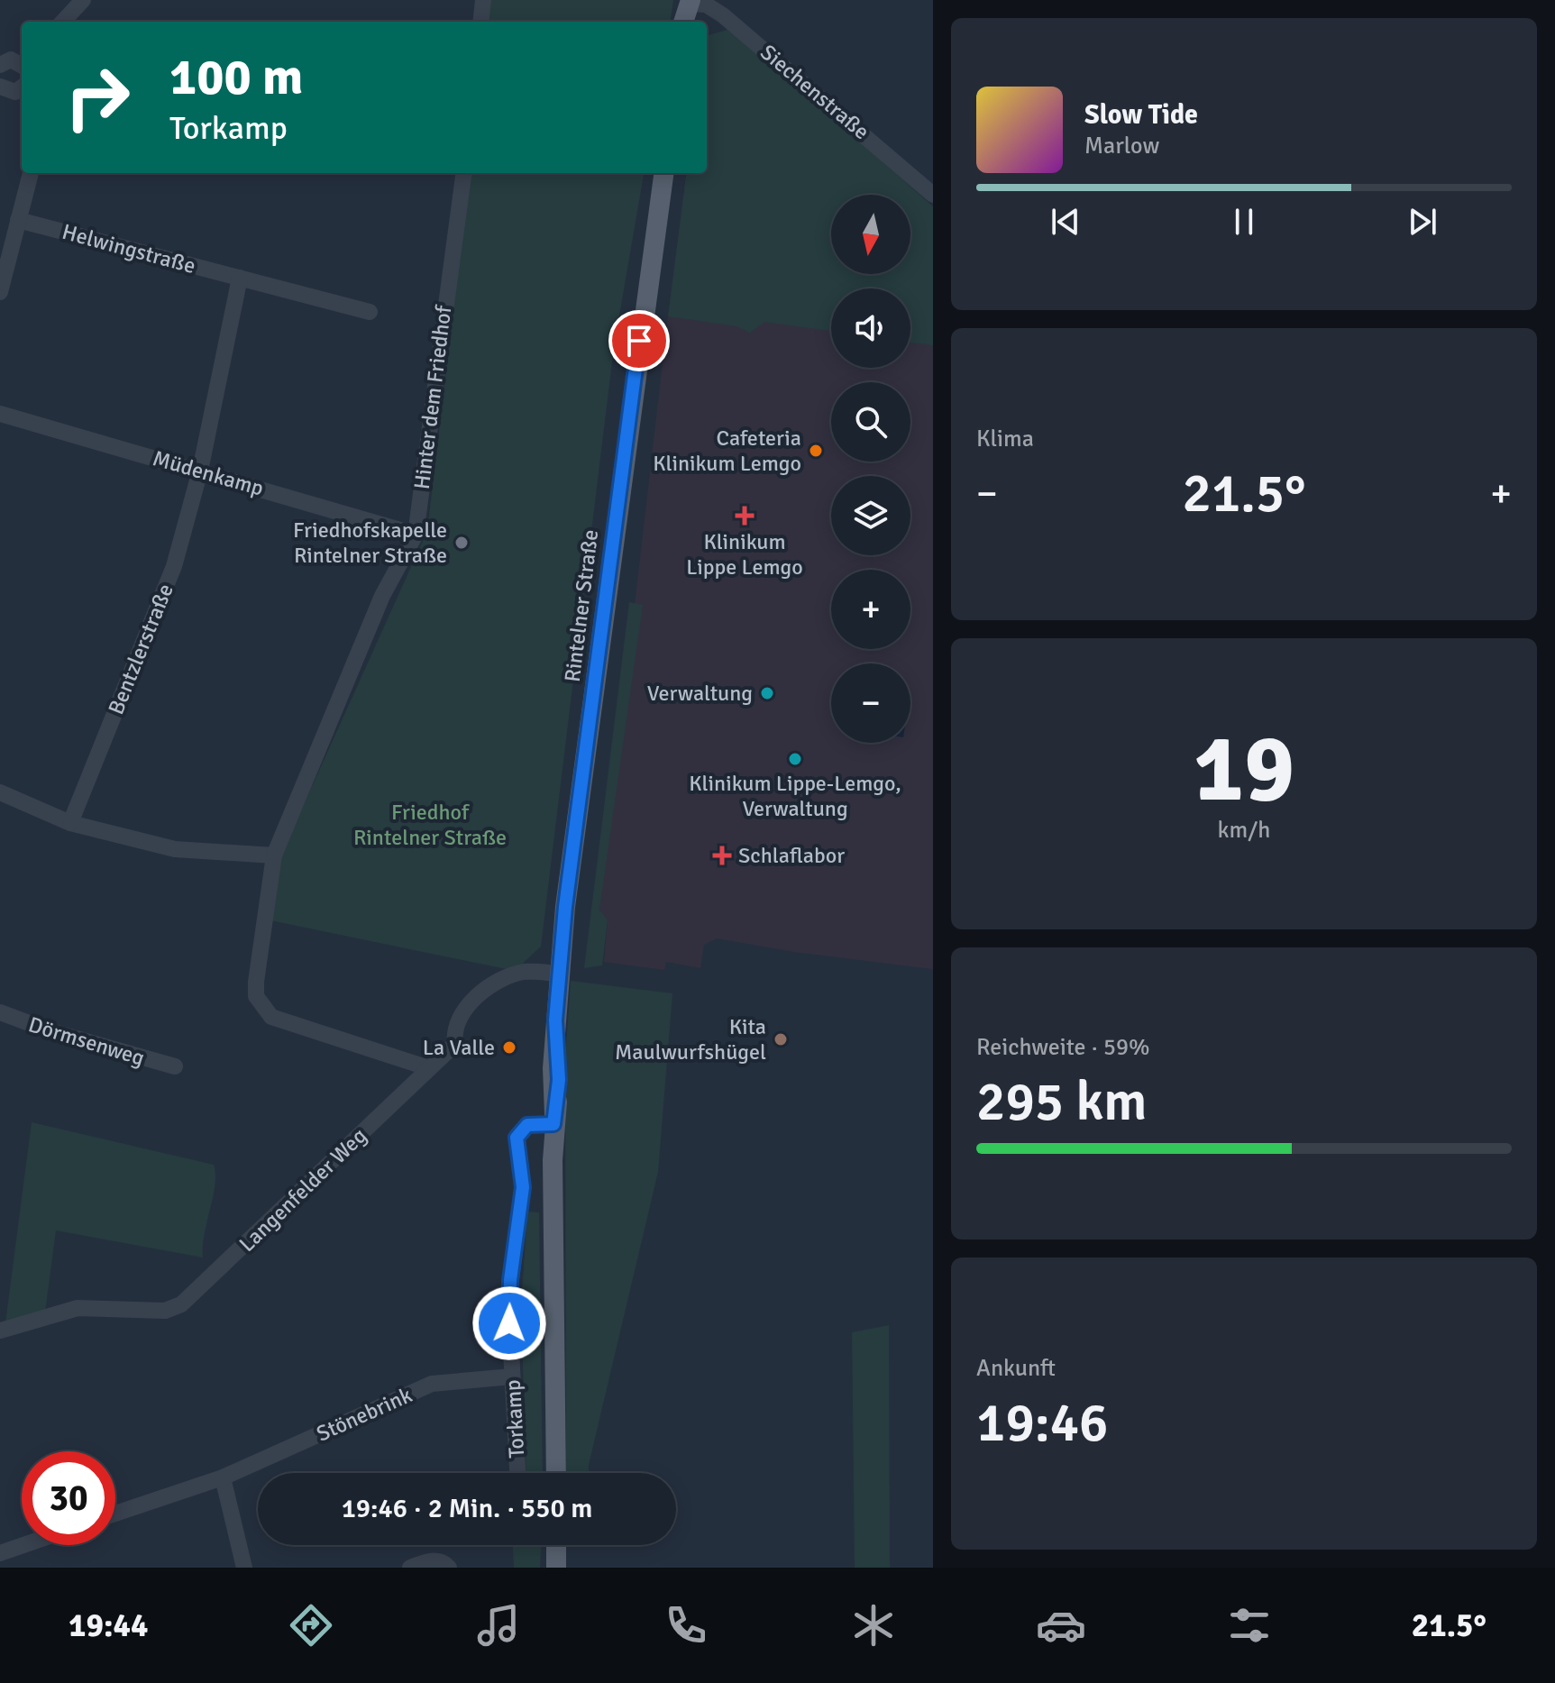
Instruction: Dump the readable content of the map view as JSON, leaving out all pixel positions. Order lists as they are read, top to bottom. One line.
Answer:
{"streets":{"main road":["Rintelner Straße"],"street":["Siechenstraße","Helwingstraße","Hinter dem Friedhof","Müdenkamp","Bentzlerstraße","Dörmsenweg","Langenfelder Weg","Stönebrink","Torkamp"]},"crossings":[["Hinter dem Friedhof","Müdenkamp"],["Müdenkamp","Bentzlerstraße"],["Rintelner Straße","Langenfelder Weg"],["Rintelner Straße","Torkamp"],["Stönebrink","Torkamp"]],"parks":["Friedhof Rintelner Straße"],"places":{"other":["Cafeteria Klinikum Lemgo","Friedhofskapelle Rintelner Straße","Verwaltung","Klinikum Lippe-Lemgo, Verwaltung","Kita Maulwurfshügel","La Valle"],"health":["Klinikum Lippe Lemgo","Schlaflabor"]},"north":"bottom","page":{"turn":["100 m","Torkamp"],"song":["Slow Tide","Marlow"],"map_buttons":["+","−"],"tile":["Klima",["19","km/h"],["Reichweite · 59%","295 km"],["Ankunft","19:46"]],"heat":["−","21.5°","+"],"limit":"30","trip":"19:46 · 2 Min. · 550 m","tabs":["19:44","21.5°"]}}
